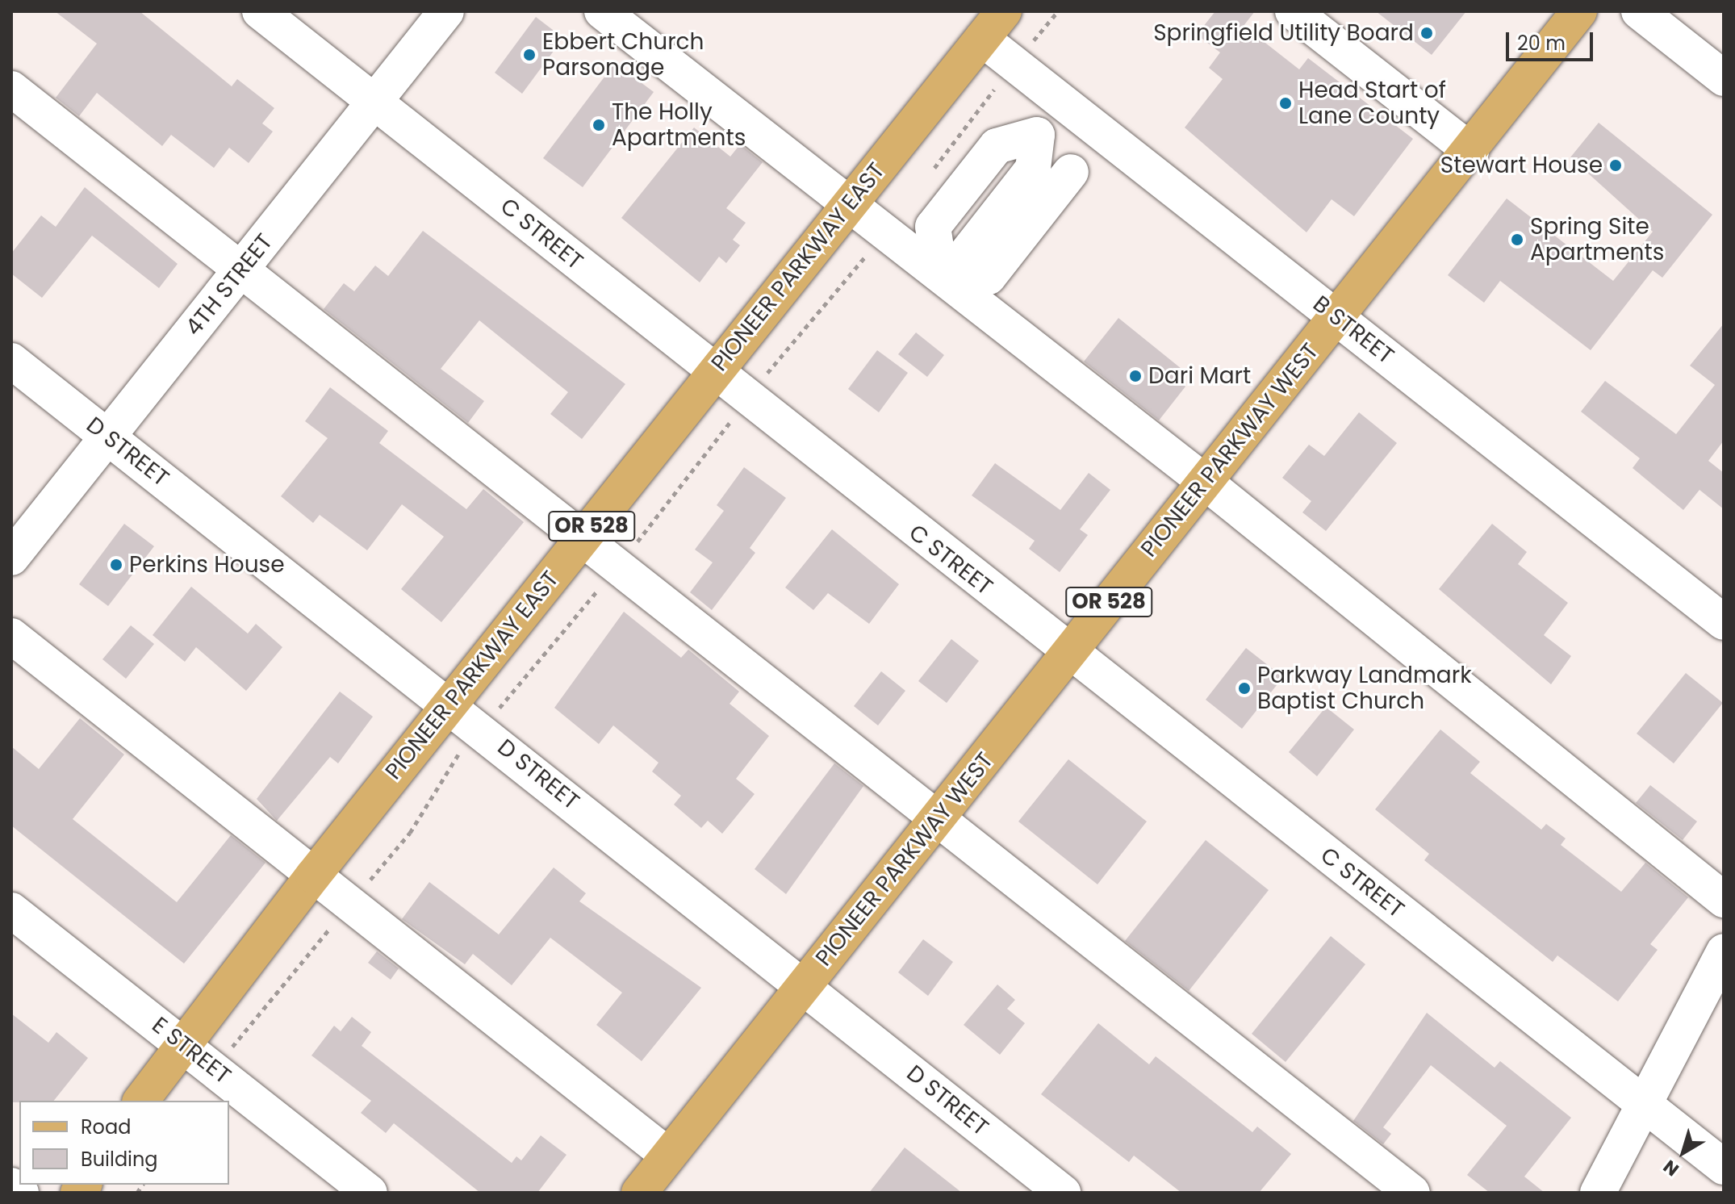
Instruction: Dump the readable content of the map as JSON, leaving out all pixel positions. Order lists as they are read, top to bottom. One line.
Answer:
{"streets":{"main road":["PIONEER PARKWAY EAST","PIONEER PARKWAY WEST","OR 528"],"street":["C STREET","4TH STREET","B STREET","D STREET","E STREET"]},"crossings":[["C STREET","PIONEER PARKWAY EAST"],["C STREET","4TH STREET"],["C STREET","PIONEER PARKWAY WEST"],["PIONEER PARKWAY EAST","B STREET"],["PIONEER PARKWAY EAST","D STREET"],["PIONEER PARKWAY EAST","E STREET"],["4TH STREET","D STREET"],["B STREET","PIONEER PARKWAY WEST"],["PIONEER PARKWAY WEST","D STREET"]],"places":["Springfield Utility Board","Ebbert Church Parsonage","Head Start of Lane County","The Holly Apartments","Stewart House","Spring Site Apartments","Dari Mart","Perkins House","Parkway Landmark Baptist Church"],"legend":["Road","Building"],"scale_bar":"20 m","north":"bottom left"}
